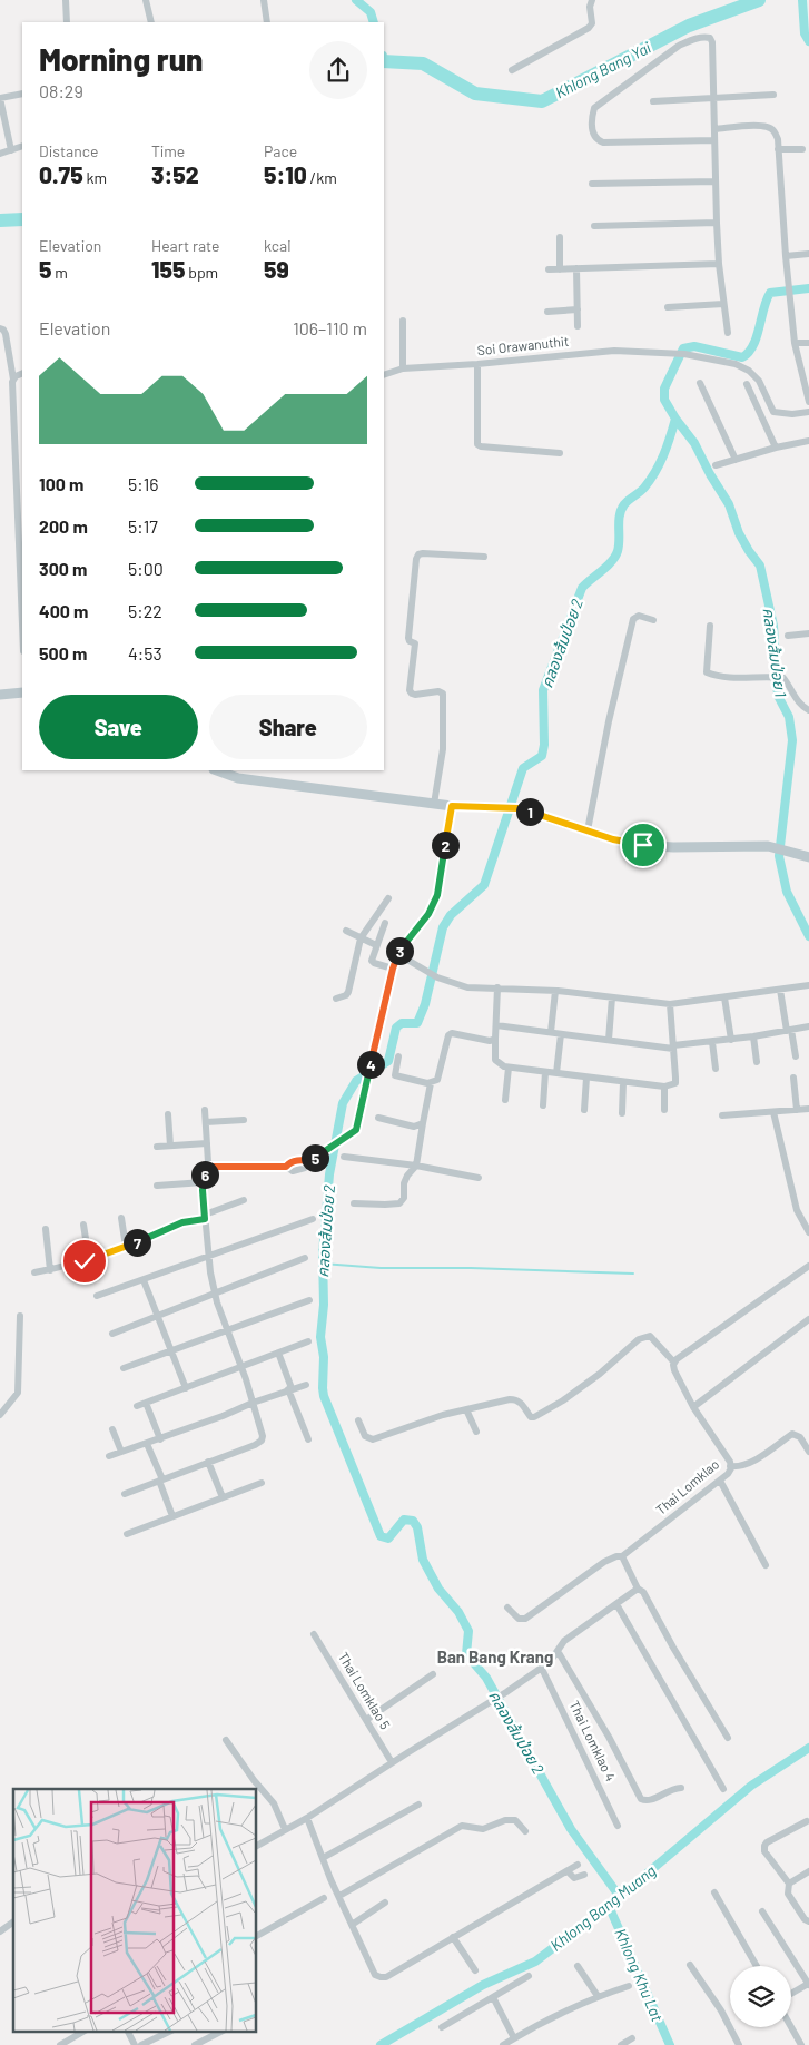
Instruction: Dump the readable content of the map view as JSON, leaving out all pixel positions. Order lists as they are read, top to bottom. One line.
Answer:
{"streets":{"street":["Soi Orawanuthit","Thai Lomklao","Thai Lomklao 5","Thai Lomklao 4"]},"districts":["Ban Bang Krang"],"water":["Khlong Bang Yai","คลองส้มป่อย 2","คลองส้มป่อย 1","Khlong Bang Muang","Khlong Khu Lat"],"page":{"heading":["Morning run","08:29"],"stats":[["Distance","0.75 km"],["Time","3:52"],["Pace","5:10 /km"],["Elevation","5 m"],["Heart rate","155 bpm"],["kcal","59"]],"chart":["Elevation","106–110 m"],"list":[{"name":"100 m","note":"5:16"},{"name":"200 m","note":"5:17"},{"name":"300 m","note":"5:00"},{"name":"400 m","note":"5:22"},{"name":"500 m","note":"4:53"}],"buttons":["Save","Share"],"pins":["1","2","3","4","5","6","7"]}}
